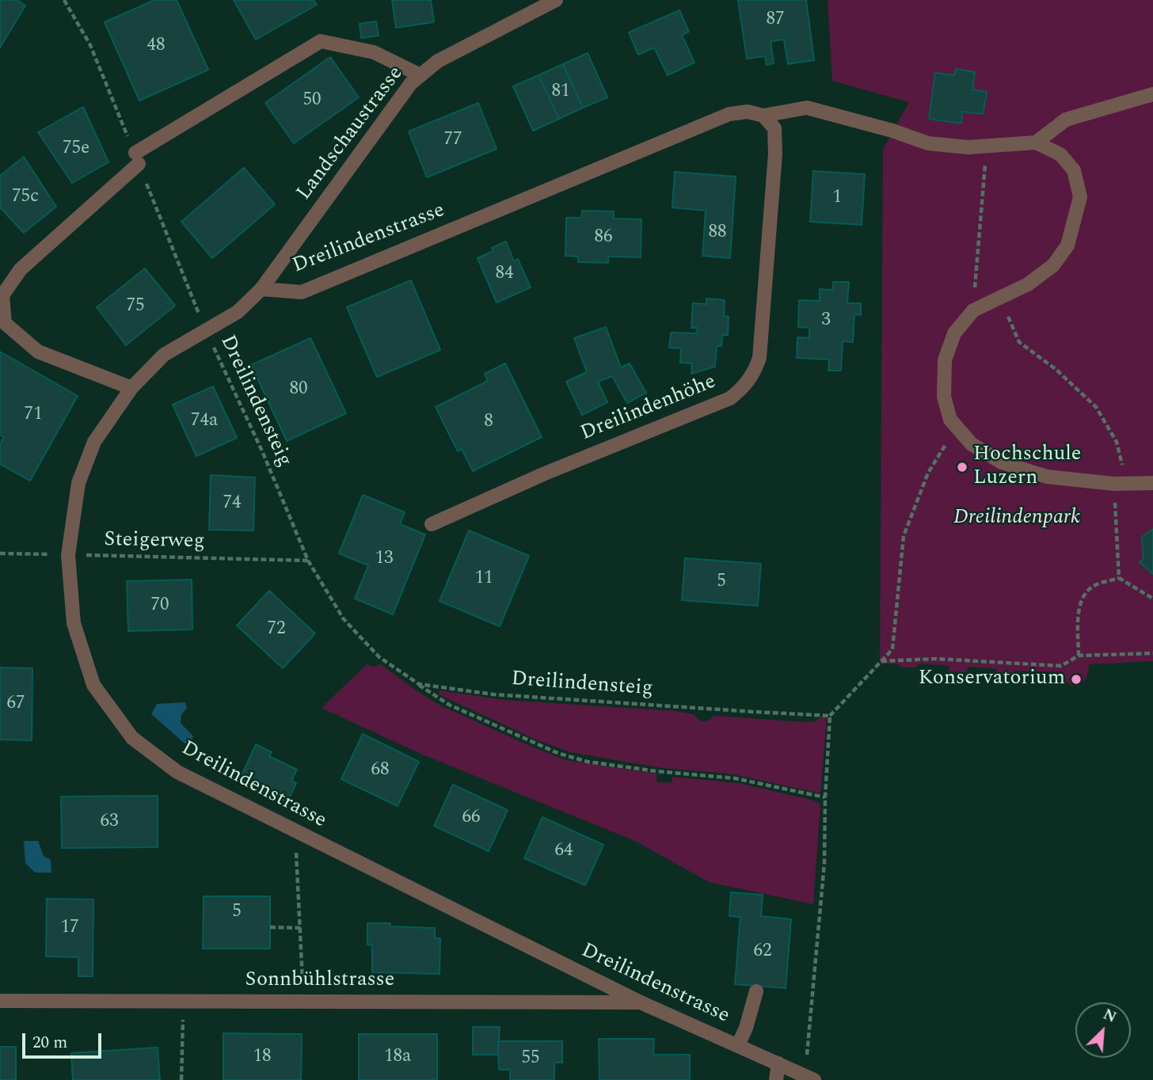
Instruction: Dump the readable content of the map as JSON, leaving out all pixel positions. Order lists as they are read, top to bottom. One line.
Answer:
{"streets":{"street":["Landschaustrasse","Dreilindenstrasse","Dreilindenhöhe","Sonnbühlstrasse"],"path":["Dreilindensteig","Steigerweg"]},"crossings":[["Landschaustrasse","Dreilindenstrasse"],["Dreilindenstrasse","Dreilindensteig"],["Dreilindenstrasse","Dreilindenhöhe"],["Dreilindenstrasse","Steigerweg"],["Dreilindenstrasse","Sonnbühlstrasse"],["Dreilindensteig","Steigerweg"]],"parks":["Dreilindenpark"],"places":["Hochschule Luzern","Konservatorium"],"house_numbers":["87","48","81","50","77","75e","75c","1","88","86","84","75","3","80","71","74a","8","74","13","11","5","70","72","67","68","66","63","64","5","17","62","18","18a","55"],"scale_bar":"20 m","north":"top right"}
